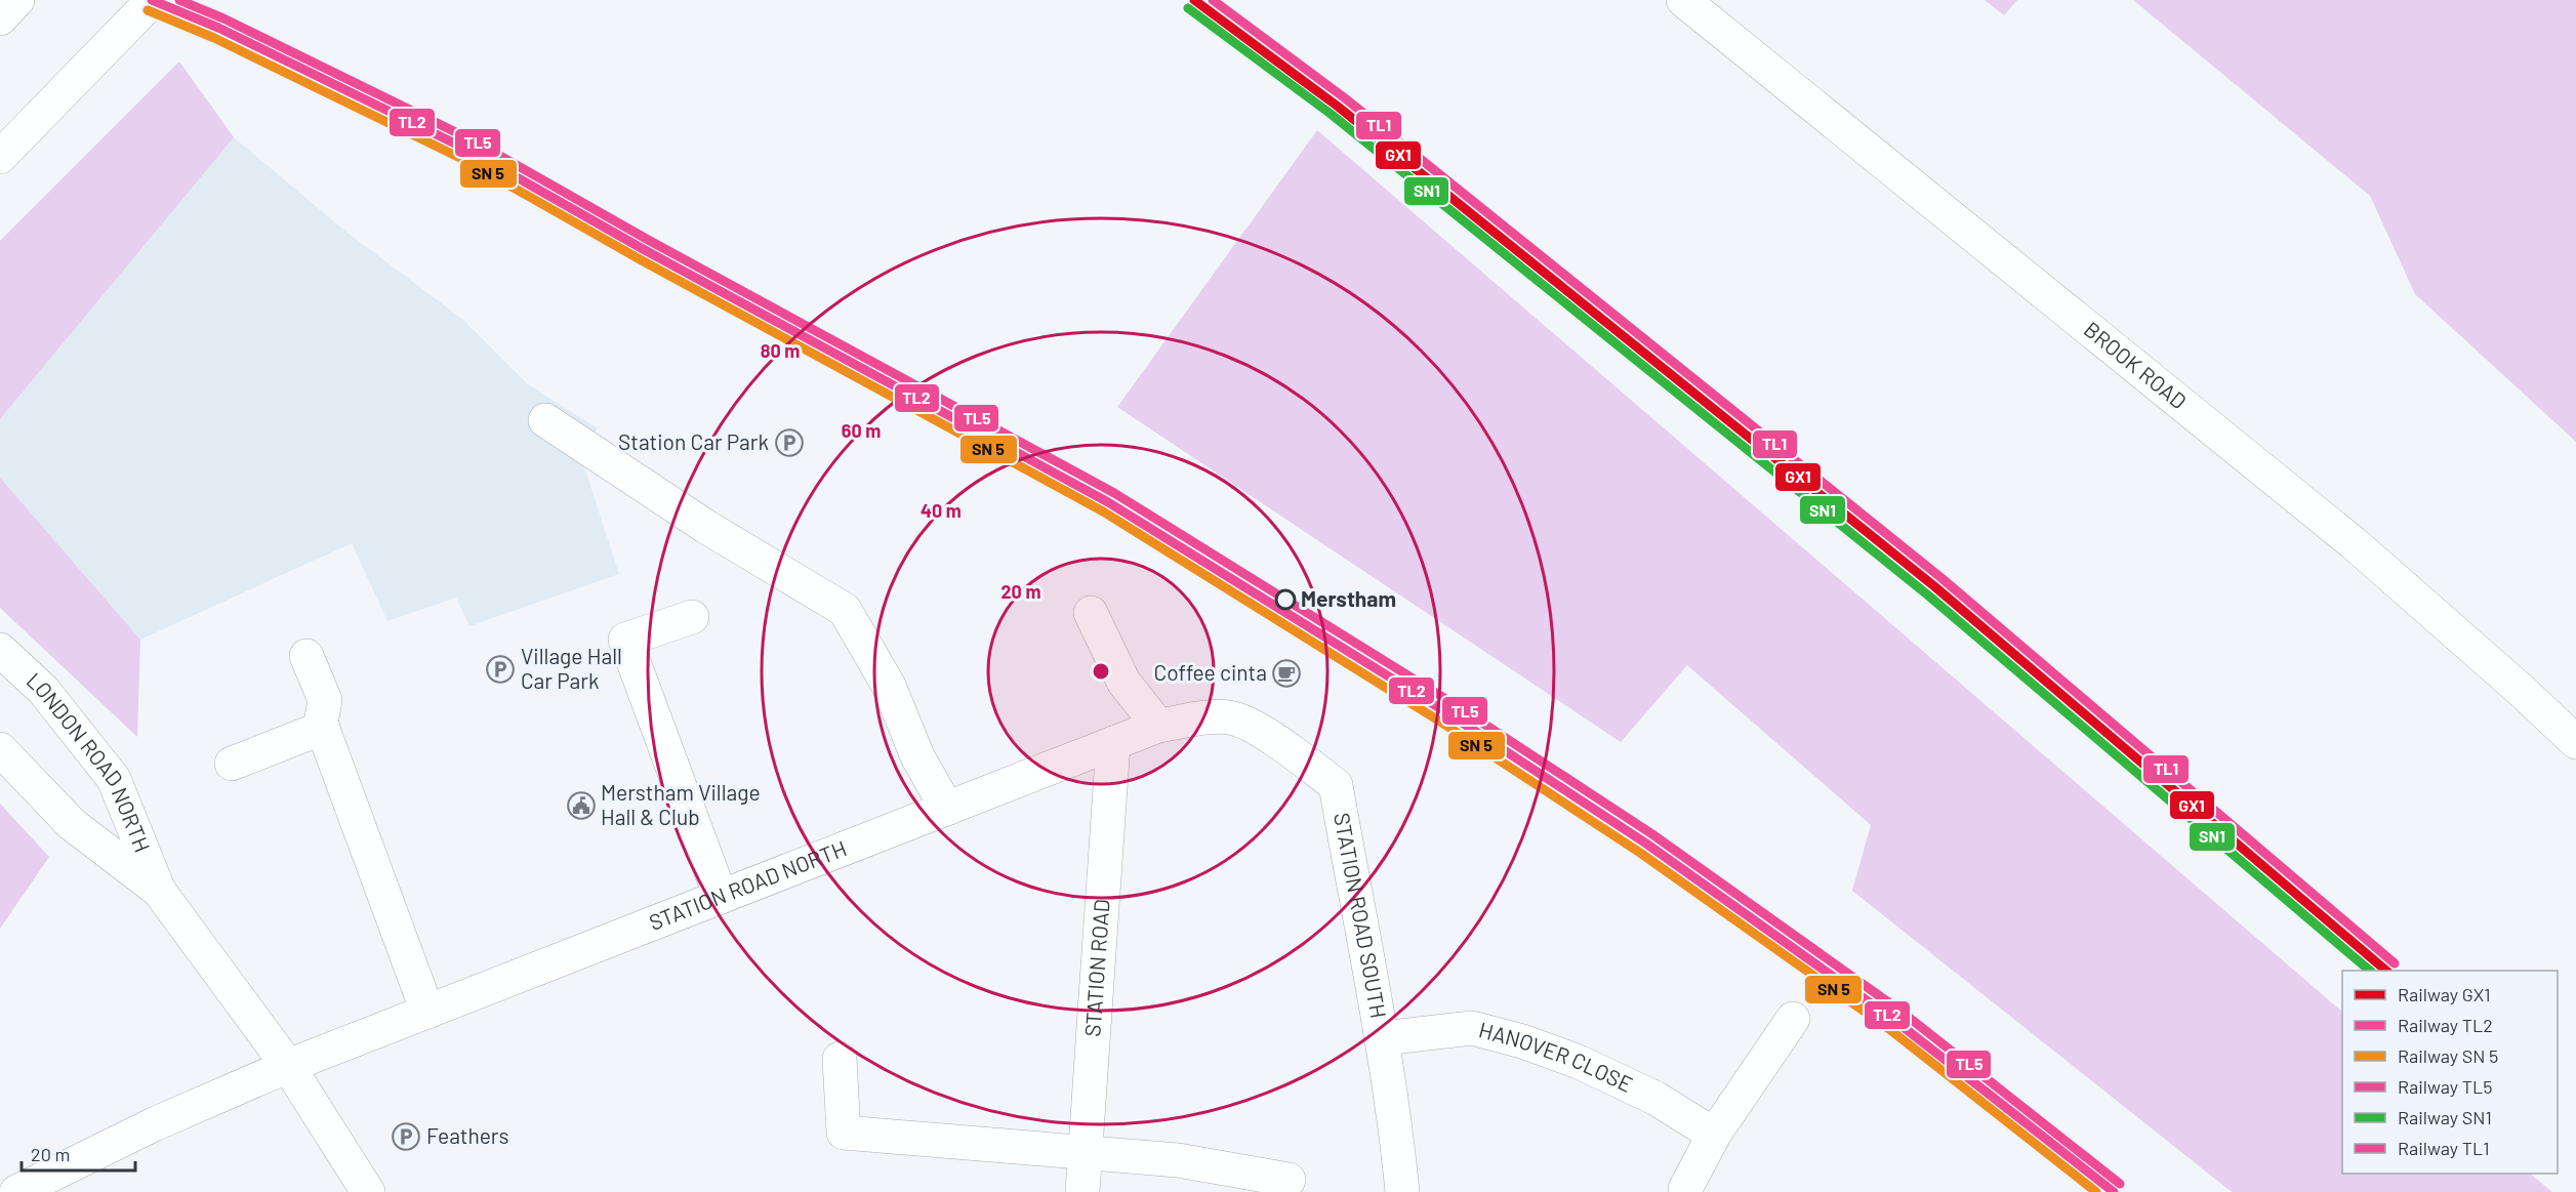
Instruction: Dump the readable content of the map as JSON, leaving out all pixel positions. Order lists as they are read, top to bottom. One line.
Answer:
{"streets":{"main road":["BROOK ROAD","LONDON ROAD NORTH","STATION ROAD NORTH","STATION ROAD SOUTH","STATION ROAD","HANOVER CLOSE"]},"crossings":[["LONDON ROAD NORTH","STATION ROAD NORTH"],["STATION ROAD NORTH","STATION ROAD SOUTH"],["STATION ROAD NORTH","STATION ROAD"],["STATION ROAD SOUTH","HANOVER CLOSE"]],"places":{"parking":["Station Car Park","Village Hall Car Park","Feathers"],"other":["Merstham"],"cafe":["Coffee cinta"],"public building":["Merstham Village Hall & Club"]},"lines":["rail line GX1","rail line TL2","rail line TL5","rail line TL1","rail line SN1"],"legend":["Railway GX1","Railway TL2","Railway SN 5","Railway TL5","Railway SN1","Railway TL1"],"scale_bar":"20 m","rings":["80 m","60 m","40 m","20 m"]}
